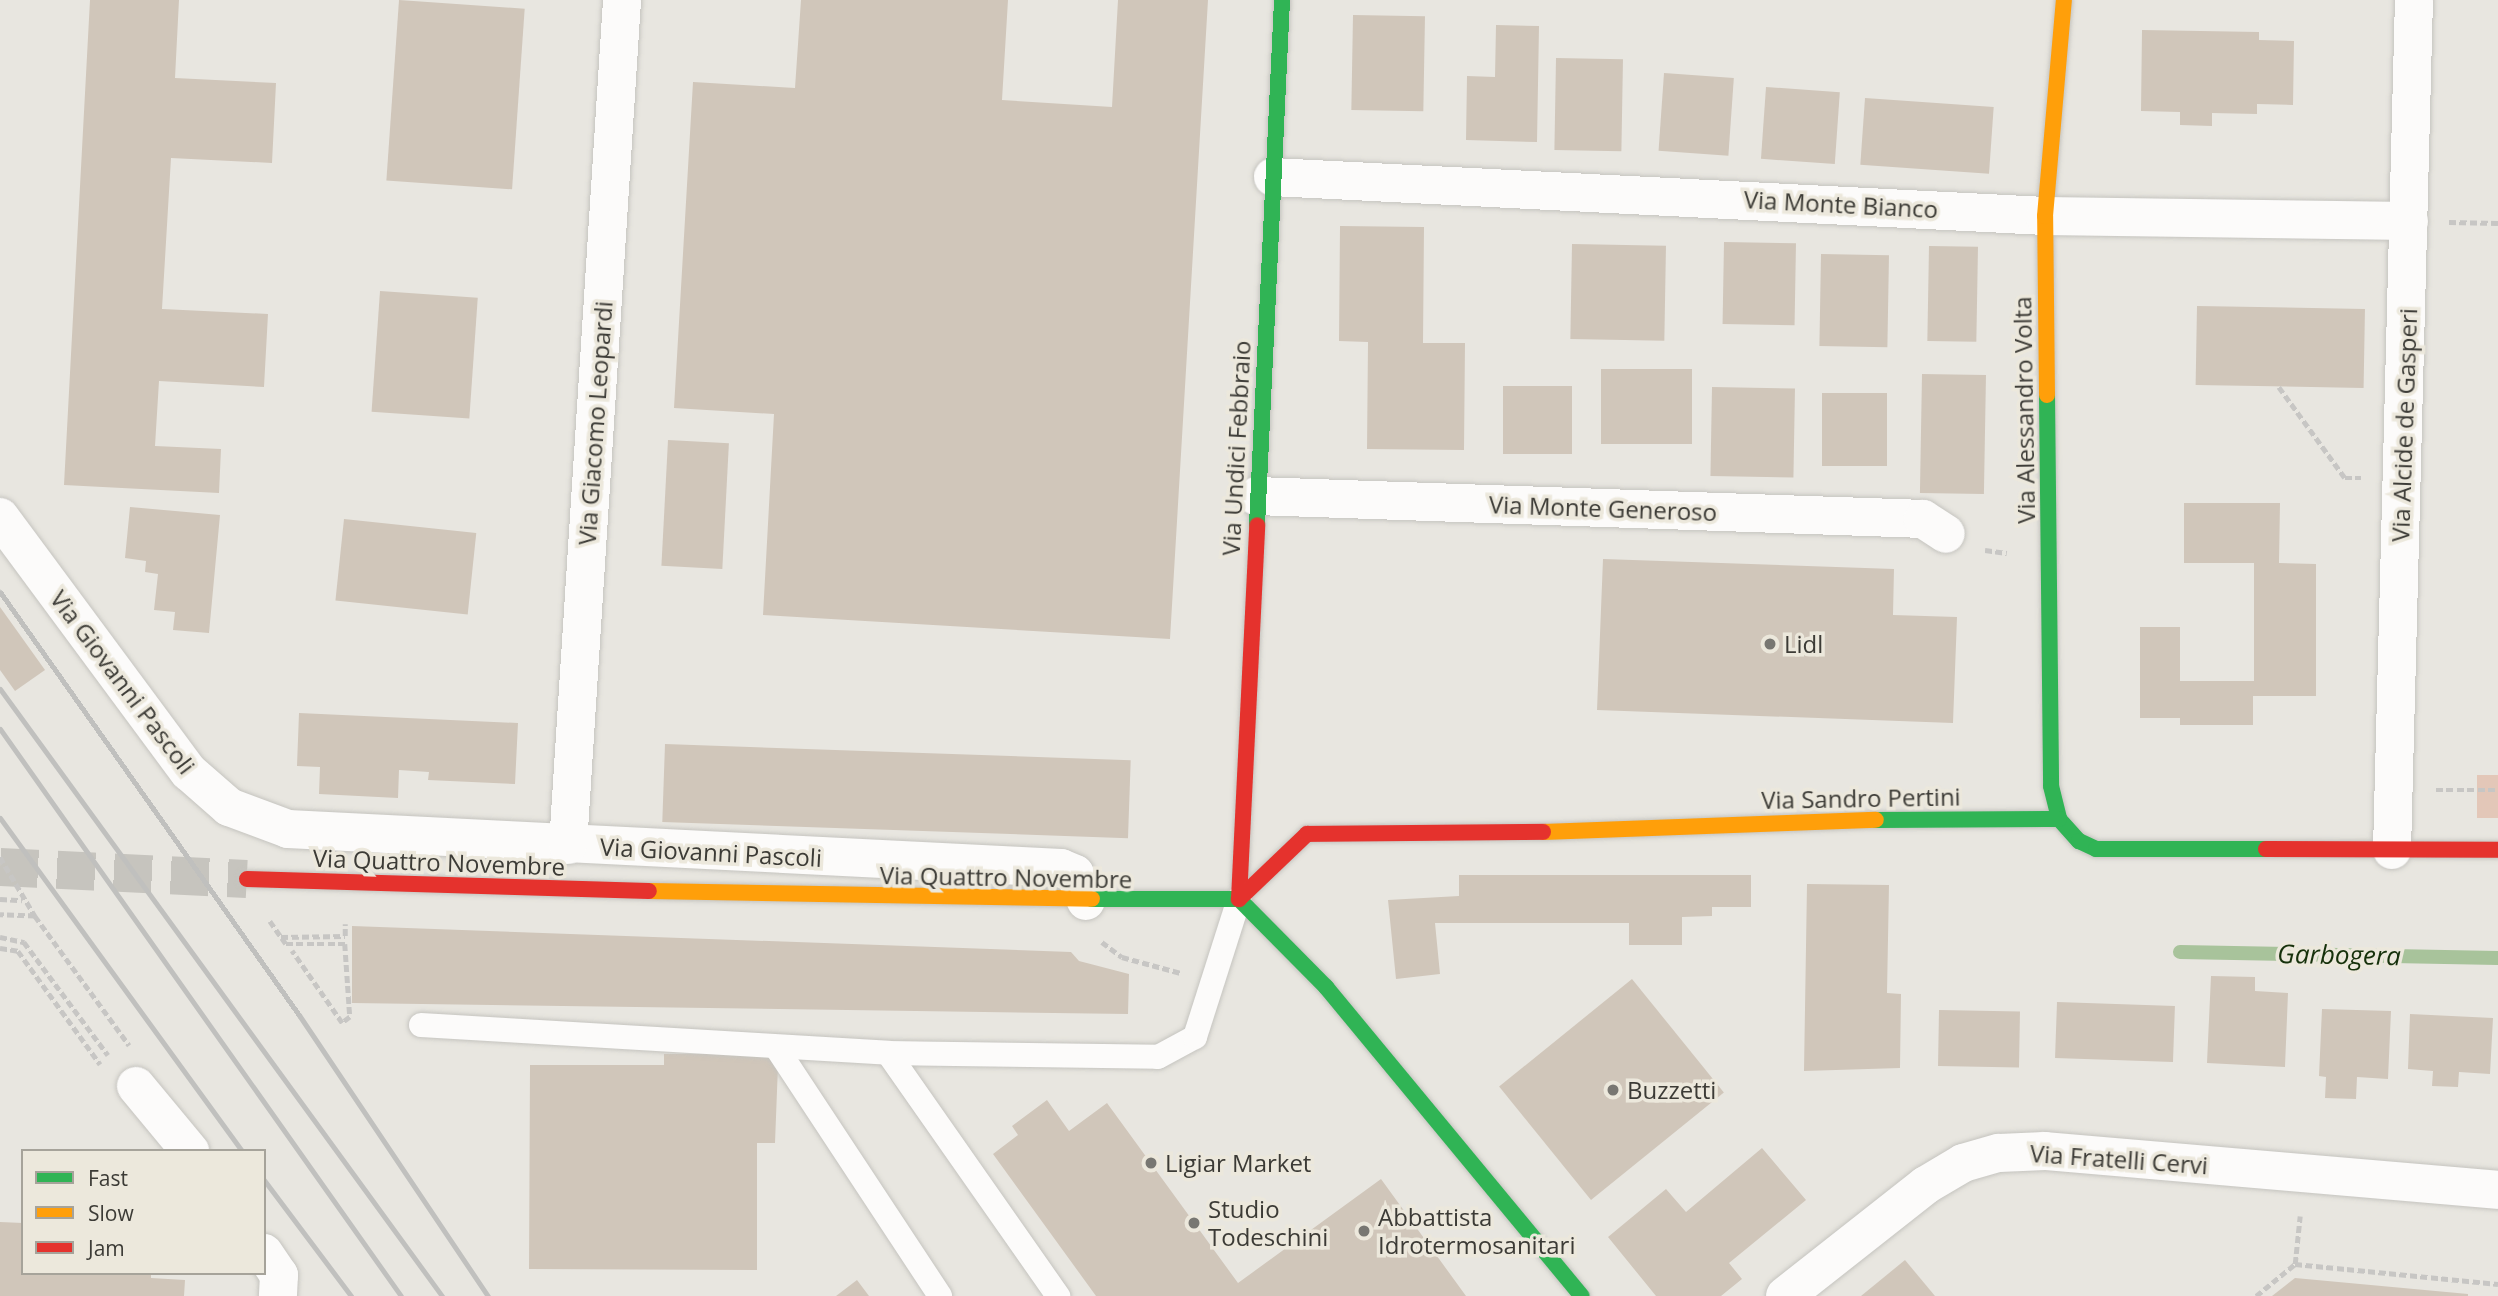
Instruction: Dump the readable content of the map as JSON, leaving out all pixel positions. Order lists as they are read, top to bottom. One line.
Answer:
{"streets":{"street":["Via Monte Bianco","Via Alessandro Volta","Via Giacomo Leopardi","Via Alcide de Gasperi","Via Undici Febbraio","Via Monte Generoso","Via Giovanni Pascoli","Via Sandro Pertini","Via Quattro Novembre","Via Fratelli Cervi"]},"crossings":[["Via Monte Bianco","Via Alessandro Volta"],["Via Monte Bianco","Via Alcide de Gasperi"],["Via Monte Bianco","Via Undici Febbraio"],["Via Alessandro Volta","Via Sandro Pertini"],["Via Giacomo Leopardi","Via Giovanni Pascoli"],["Via Undici Febbraio","Via Monte Generoso"],["Via Undici Febbraio","Via Sandro Pertini"],["Via Undici Febbraio","Via Quattro Novembre"],["Via Giovanni Pascoli","Via Quattro Novembre"],["Via Sandro Pertini","Via Quattro Novembre"]],"water":["Garbogera"],"places":["Lidl","Buzzetti","Ligiar Market","Studio Todeschini","Abbattista Idrotermosanitari"],"legend":["Fast","Slow","Jam"]}
